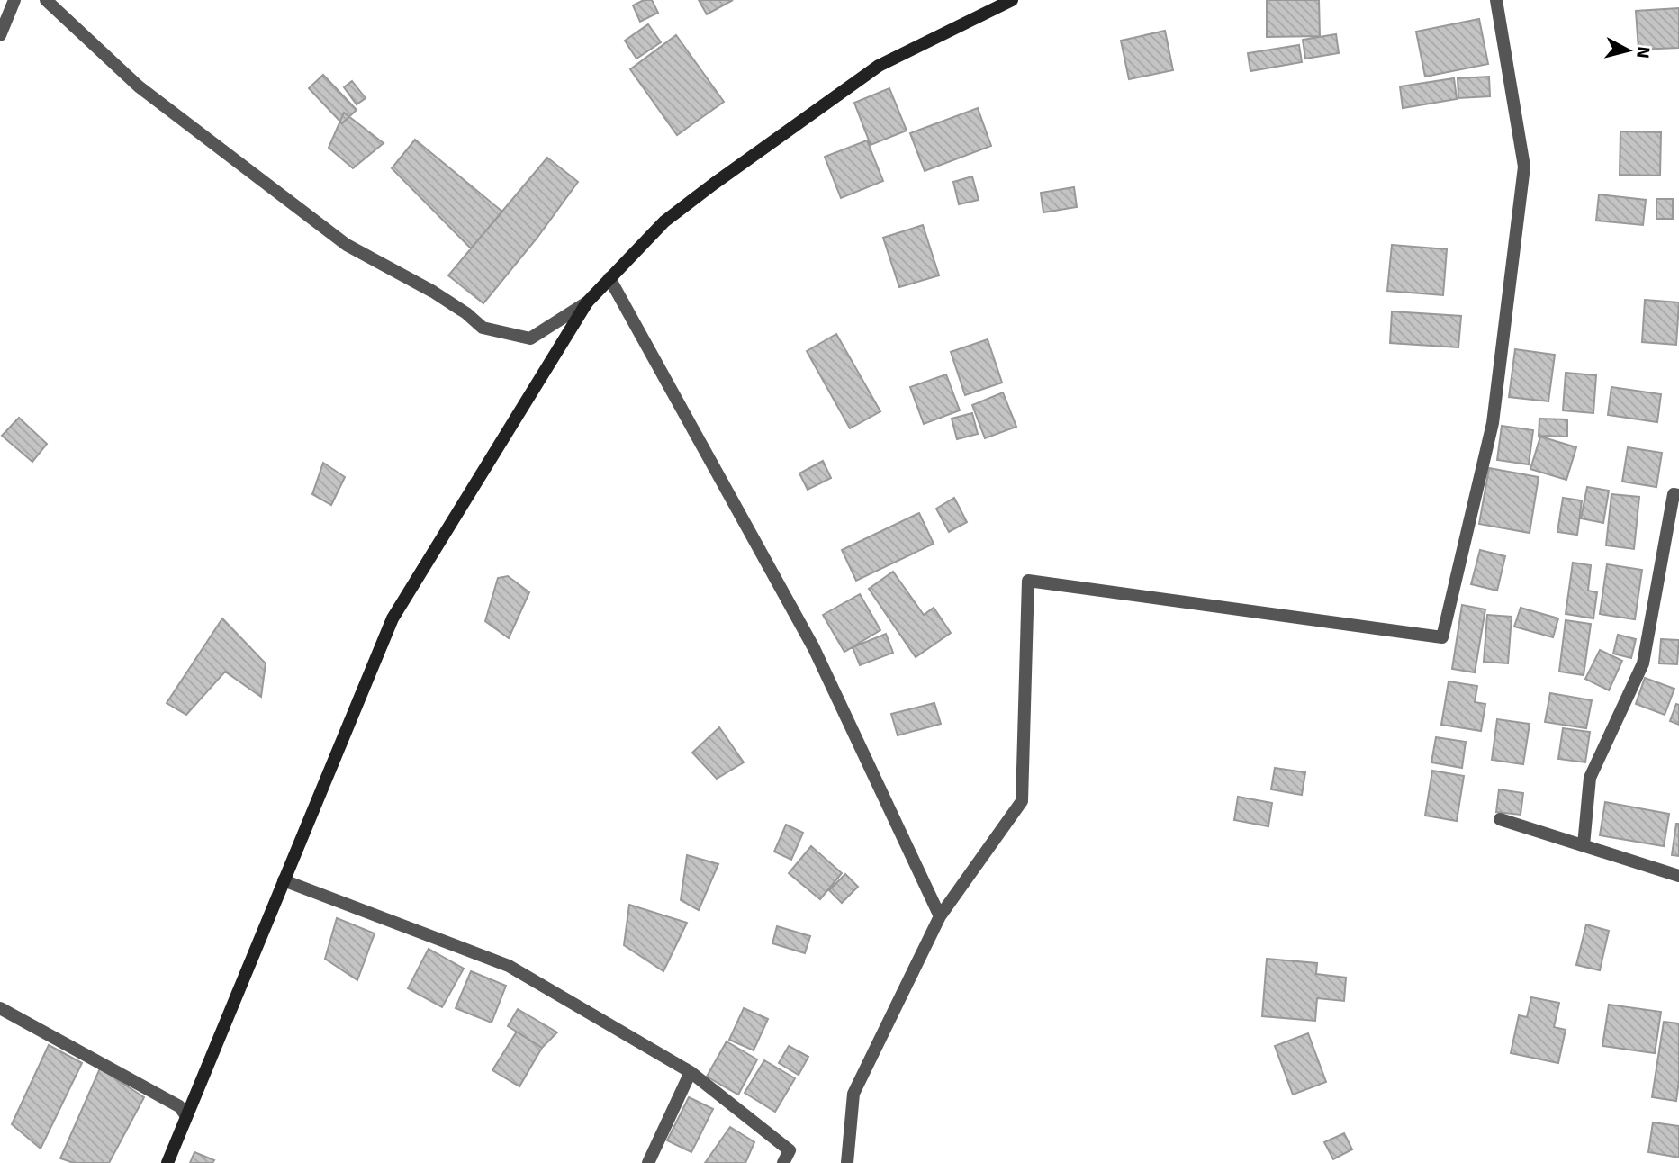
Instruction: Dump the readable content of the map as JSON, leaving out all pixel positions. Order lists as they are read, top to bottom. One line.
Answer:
{"north":"right"}
